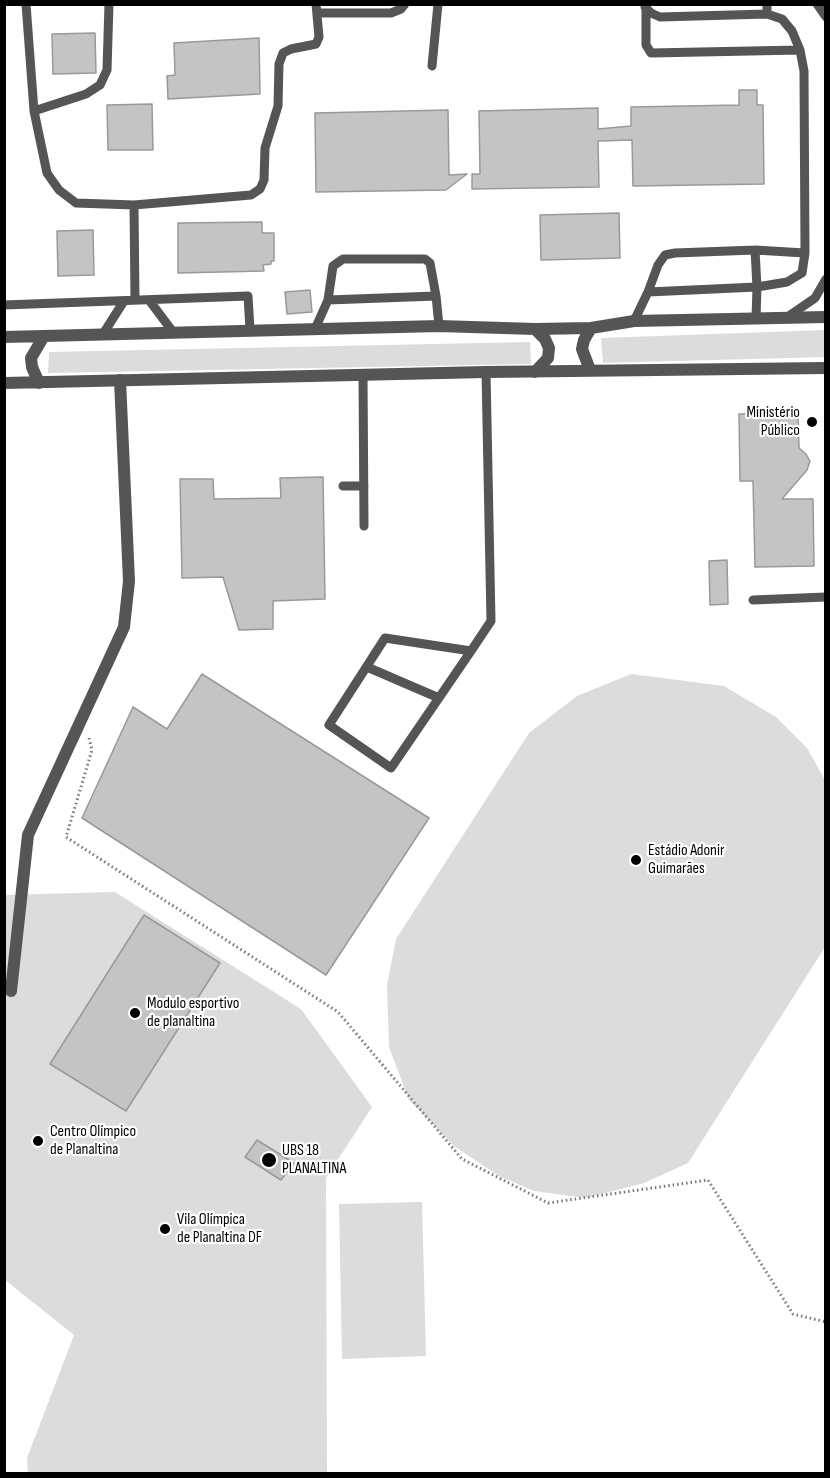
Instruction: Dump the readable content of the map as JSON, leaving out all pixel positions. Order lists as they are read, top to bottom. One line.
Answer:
{"places":["Ministério Público","Estádio Adonir Guimarães","Modulo esportivo de planaltina","Centro Olímpico de Planaltina","UBS 18 PLANALTINA","Vila Olímpica de Planaltina DF"]}
